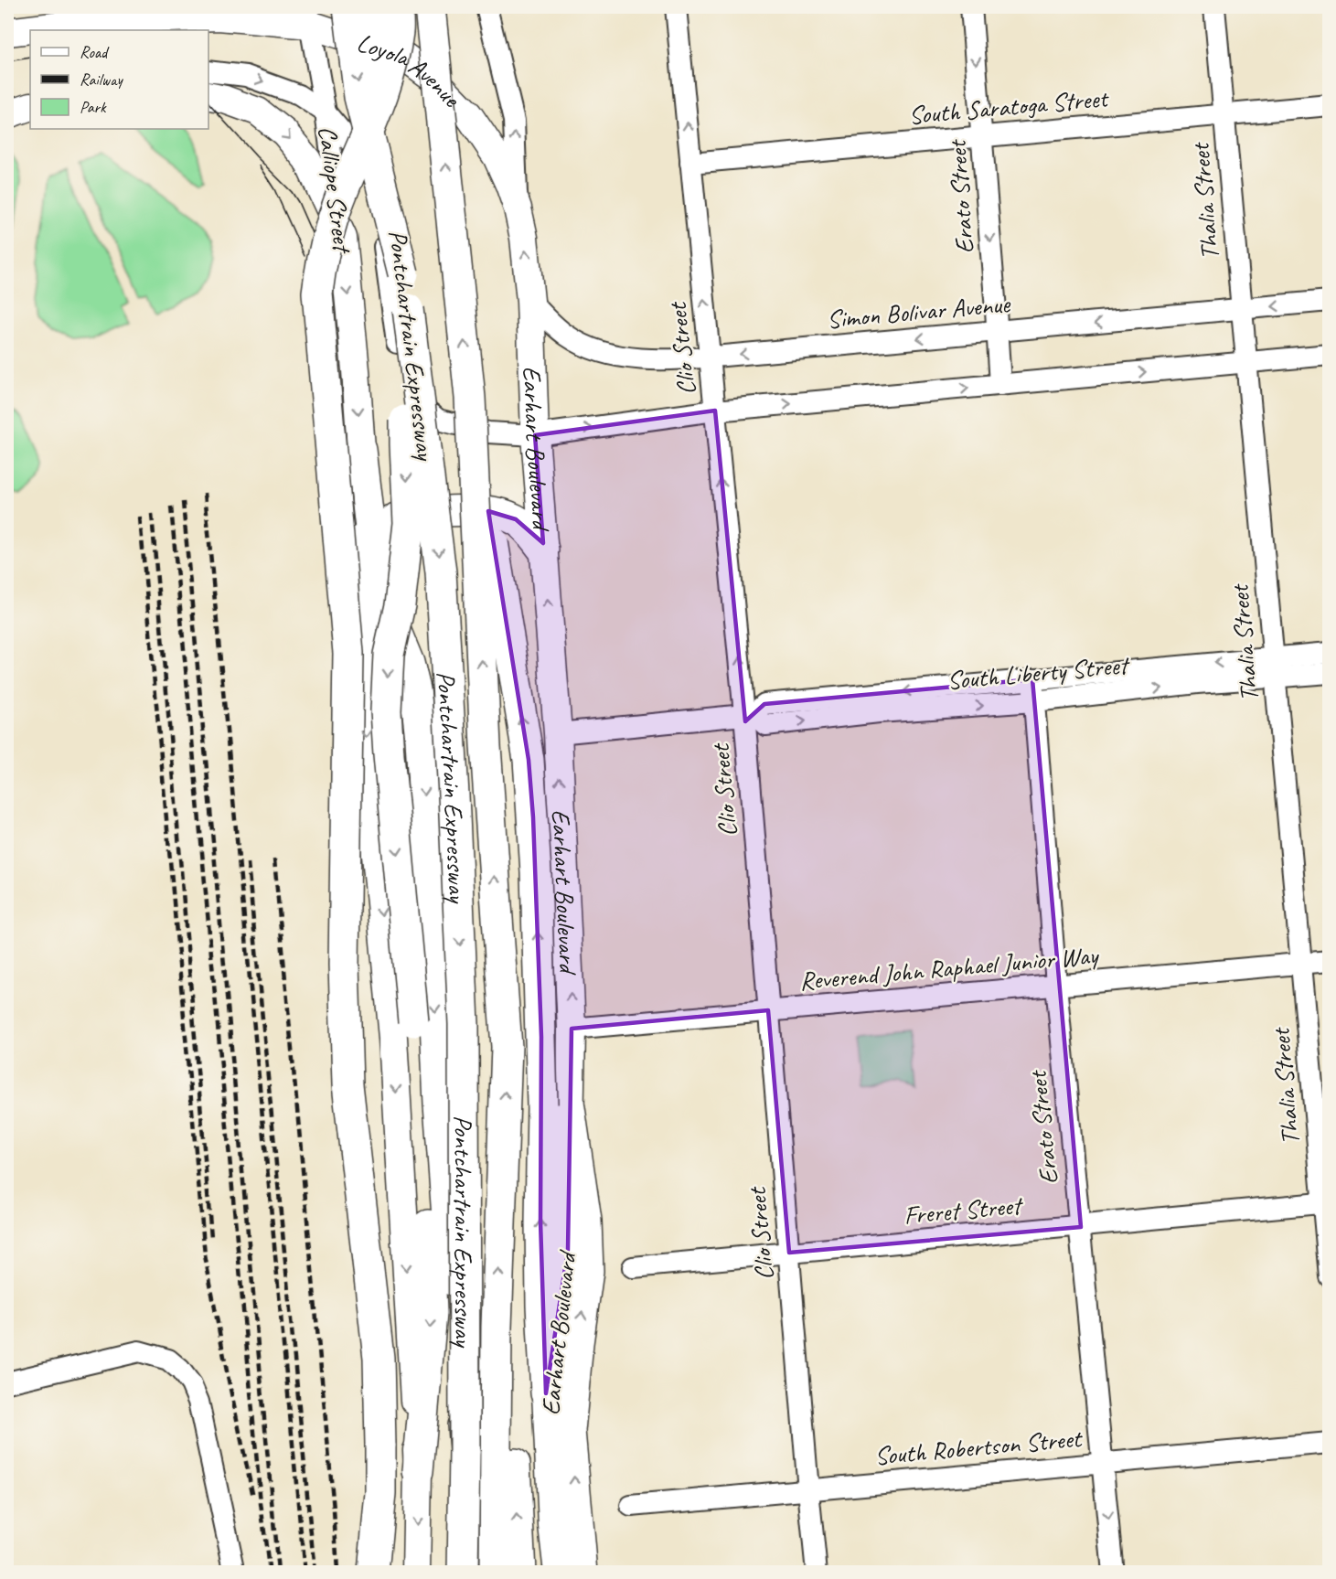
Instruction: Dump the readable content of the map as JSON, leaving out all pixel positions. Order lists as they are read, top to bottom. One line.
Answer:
{"streets":{"highway":["Pontchartrain Expressway"],"main road":["Loyola Avenue","Calliope Street","Earhart Boulevard"],"street":["South Saratoga Street","Erato Street","Thalia Street","Simon Bolivar Avenue","Clio Street","South Liberty Street","Reverend John Raphael Junior Way","Freret Street","South Robertson Street"]},"crossings":[["Loyola Avenue","Calliope Street"],["Loyola Avenue","Earhart Boulevard"],["South Saratoga Street","Erato Street"],["South Saratoga Street","Thalia Street"],["South Saratoga Street","Clio Street"],["Erato Street","Simon Bolivar Avenue"],["Erato Street","South Liberty Street"],["Erato Street","Reverend John Raphael Junior Way"],["Erato Street","Freret Street"],["Erato Street","South Robertson Street"],["Thalia Street","Simon Bolivar Avenue"],["Thalia Street","South Liberty Street"],["Thalia Street","Reverend John Raphael Junior Way"],["Thalia Street","Freret Street"],["Simon Bolivar Avenue","Clio Street"],["Simon Bolivar Avenue","Earhart Boulevard"],["Clio Street","South Liberty Street"],["Clio Street","Reverend John Raphael Junior Way"],["Clio Street","Freret Street"],["Clio Street","South Robertson Street"],["Earhart Boulevard","South Liberty Street"],["Earhart Boulevard","Reverend John Raphael Junior Way"]],"one_way":["Calliope Street","Clio Street"],"legend":["Road","Railway","Park"]}
